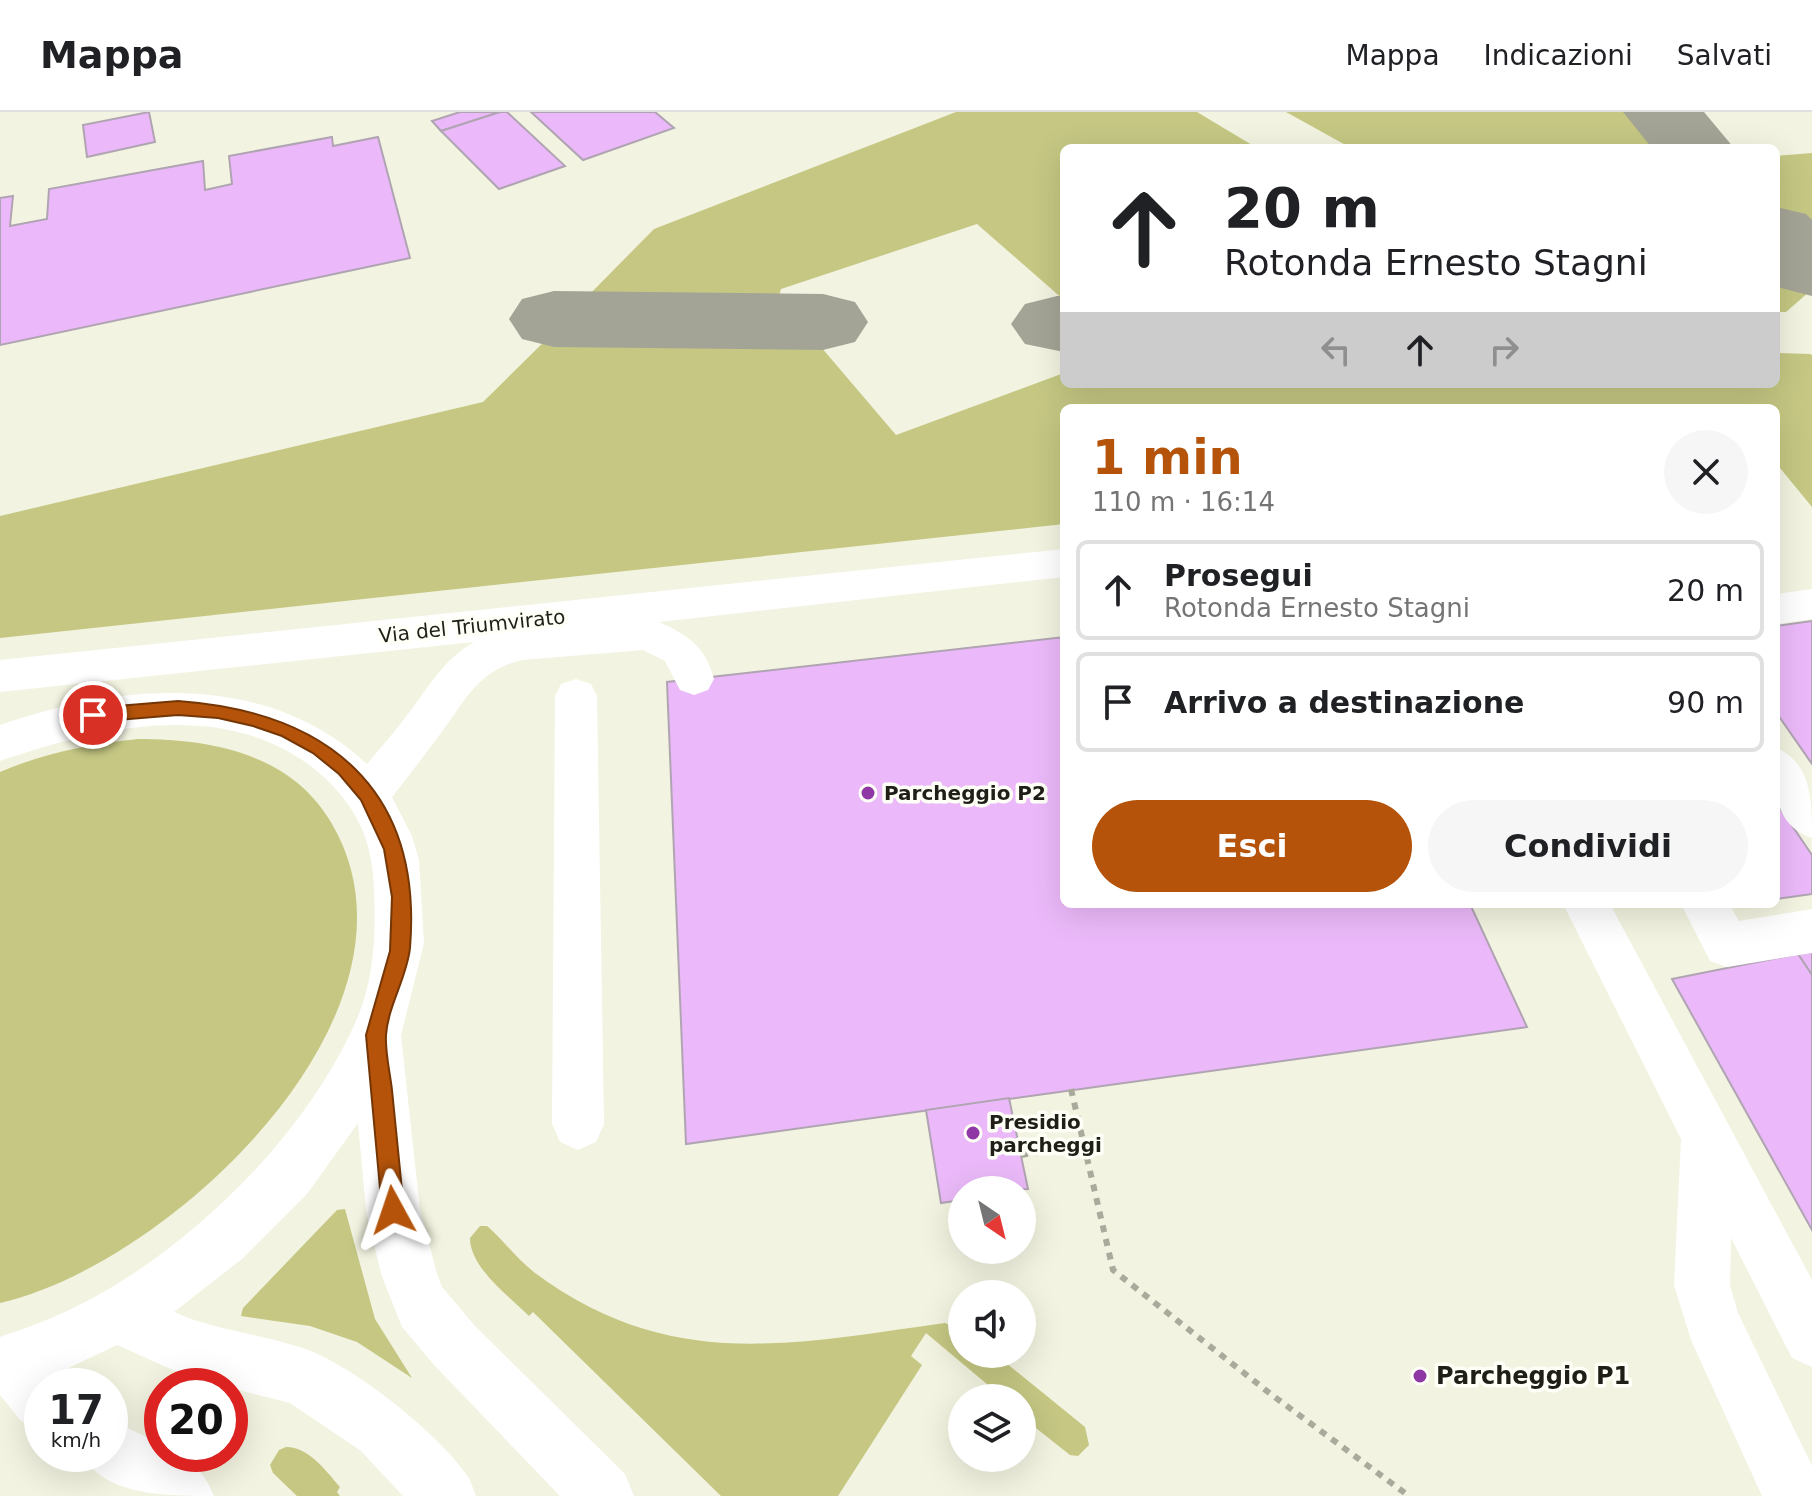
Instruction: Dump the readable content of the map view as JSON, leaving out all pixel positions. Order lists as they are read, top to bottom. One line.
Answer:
{"streets":{"street":["Via del Triumvirato"]},"places":["Parcheggio P2","Presidio parcheggi","Parcheggio P1"],"north":"bottom right","page":{"header":"Mappa","nav":["Mappa","Indicazioni","Salvati"],"turn":["20 m","Rotonda Ernesto Stagni"],"heading":["1 min","110 m · 16:14"],"list":[{"name":"Prosegui","note":"Rotonda Ernesto Stagni","value":"20 m"},{"name":"Arrivo a destinazione","value":"90 m"}],"buttons":["Esci","Condividi"],"speed":"17 km/h","limit":"20"}}
